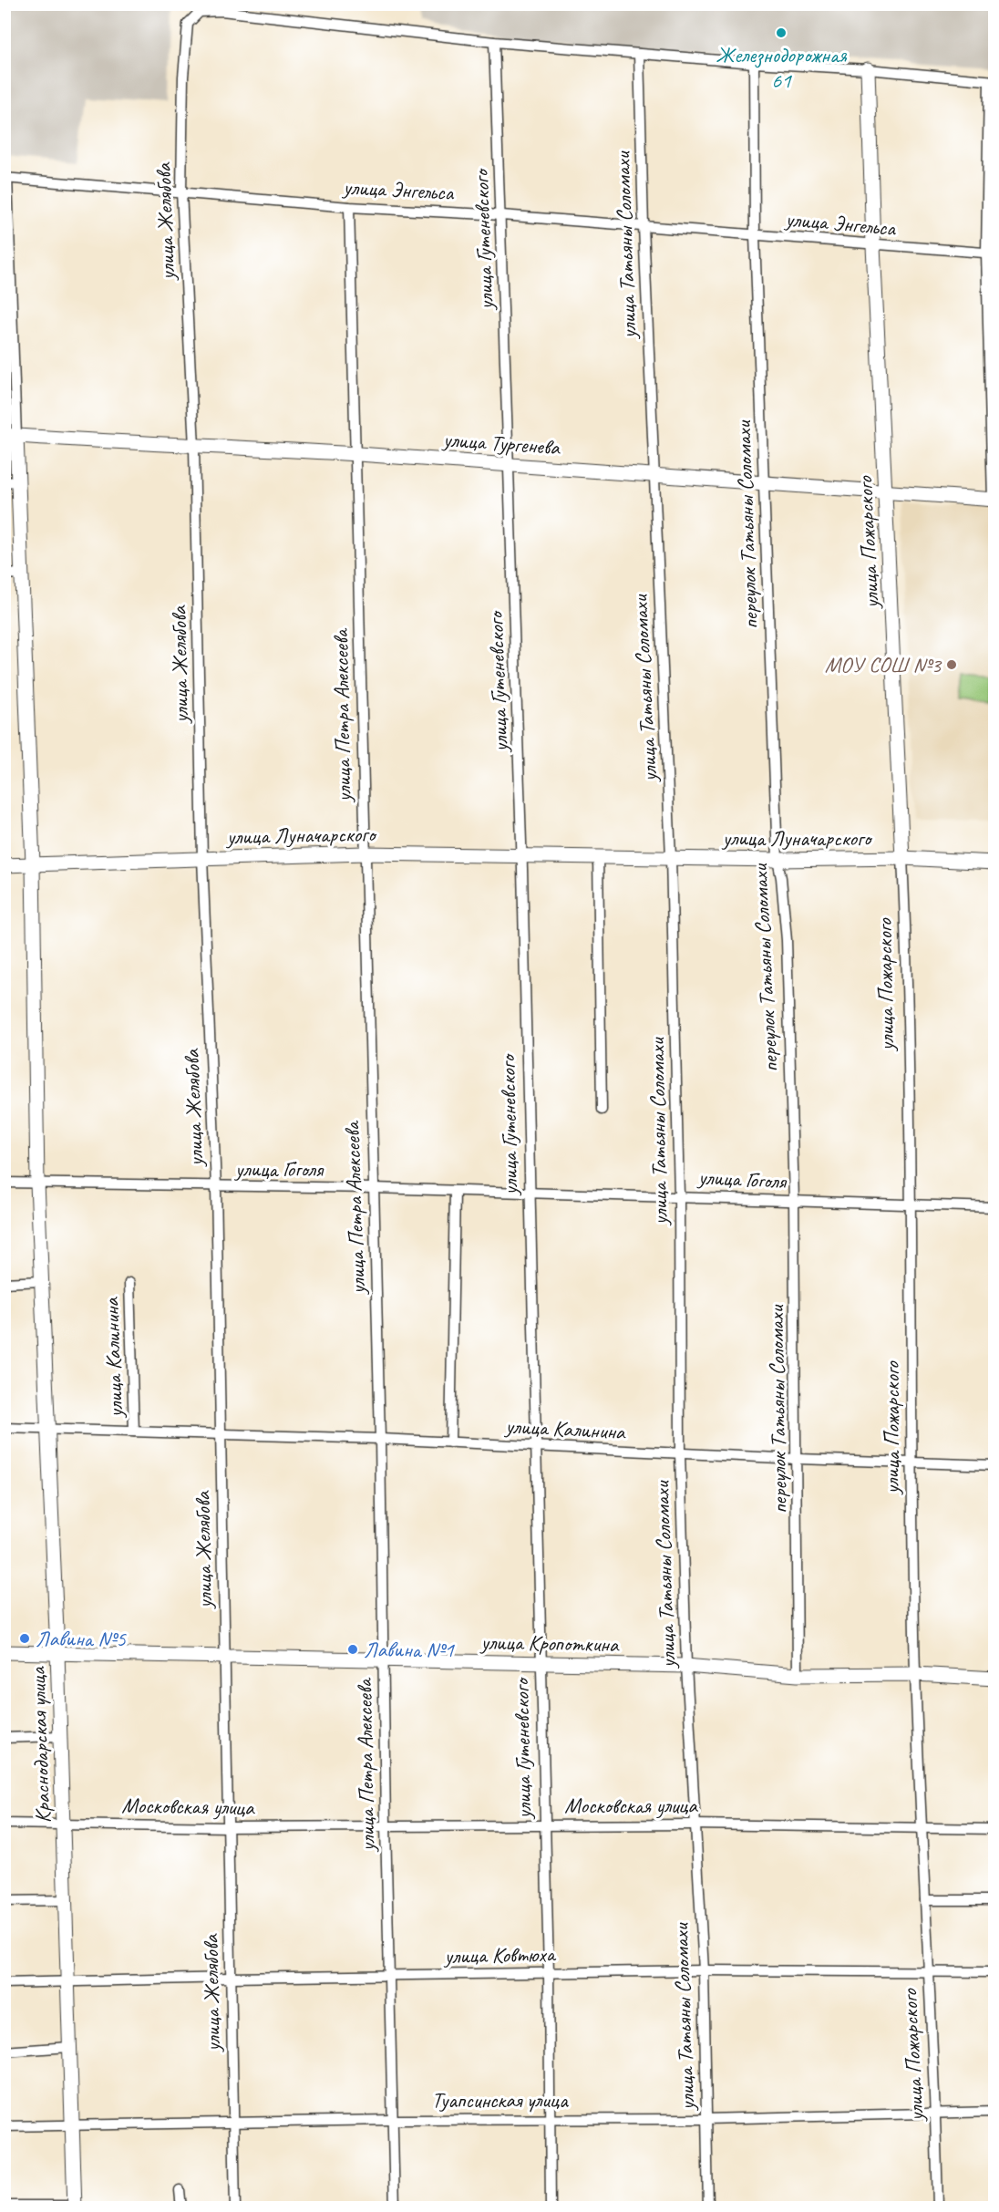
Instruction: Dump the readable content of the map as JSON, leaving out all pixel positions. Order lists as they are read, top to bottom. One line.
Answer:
{"streets":{"main road":["улица Тургенева","улица Пожарского","улица Луначарского","улица Кропоткина","Краснодарская улица"],"street":["улица Энгельса","улица Желябова","улица Гутеневского","улица Татьяны Соломахи","переулок Татьяны Соломахи","улица Петра Алексеева","улица Гоголя","улица Калинина","Московская улица","улица Ковтюха","Туапсинская улица"]},"crossings":[["улица Энгельса","улица Желябова"],["улица Энгельса","улица Гутеневского"],["улица Энгельса","улица Татьяны Соломахи"],["улица Энгельса","переулок Татьяны Соломахи"],["улица Энгельса","улица Пожарского"],["улица Энгельса","улица Петра Алексеева"],["улица Энгельса","Краснодарская улица"],["улица Желябова","улица Гутеневского"],["улица Желябова","улица Тургенева"],["улица Желябова","улица Луначарского"],["улица Желябова","улица Гоголя"],["улица Желябова","улица Калинина"],["улица Желябова","улица Кропоткина"],["улица Желябова","Московская улица"],["улица Желябова","улица Ковтюха"],["улица Желябова","Туапсинская улица"],["улица Гутеневского","улица Тургенева"],["улица Гутеневского","улица Луначарского"],["улица Гутеневского","улица Гоголя"],["улица Гутеневского","улица Калинина"],["улица Гутеневского","улица Кропоткина"],["улица Гутеневского","Московская улица"],["улица Гутеневского","улица Ковтюха"],["улица Гутеневского","Туапсинская улица"],["улица Татьяны Соломахи","улица Тургенева"],["улица Татьяны Соломахи","улица Луначарского"],["улица Татьяны Соломахи","улица Гоголя"],["улица Татьяны Соломахи","улица Калинина"],["улица Татьяны Соломахи","улица Кропоткина"],["улица Татьяны Соломахи","Московская улица"],["улица Татьяны Соломахи","улица Ковтюха"],["улица Татьяны Соломахи","Туапсинская улица"],["улица Тургенева","переулок Татьяны Соломахи"],["улица Тургенева","улица Пожарского"],["улица Тургенева","улица Петра Алексеева"],["улица Тургенева","Краснодарская улица"],["переулок Татьяны Соломахи","улица Луначарского"],["переулок Татьяны Соломахи","улица Гоголя"],["переулок Татьяны Соломахи","улица Калинина"],["переулок Татьяны Соломахи","улица Кропоткина"],["улица Пожарского","улица Луначарского"],["улица Пожарского","улица Гоголя"],["улица Пожарского","улица Калинина"],["улица Пожарского","улица Кропоткина"],["улица Пожарского","Московская улица"],["улица Пожарского","улица Ковтюха"],["улица Пожарского","Туапсинская улица"],["улица Петра Алексеева","улица Луначарского"],["улица Петра Алексеева","улица Гоголя"],["улица Петра Алексеева","улица Калинина"],["улица Петра Алексеева","улица Кропоткина"],["улица Петра Алексеева","Московская улица"],["улица Петра Алексеева","улица Ковтюха"],["улица Петра Алексеева","Туапсинская улица"],["улица Луначарского","Краснодарская улица"],["улица Гоголя","Краснодарская улица"],["улица Калинина","Краснодарская улица"],["улица Кропоткина","Краснодарская улица"],["Краснодарская улица","Московская улица"],["Краснодарская улица","улица Ковтюха"],["Краснодарская улица","Туапсинская улица"]],"places":["Железнодорожная 61","МОУ СОШ №3","Лавина №5","Лавина №1"]}
